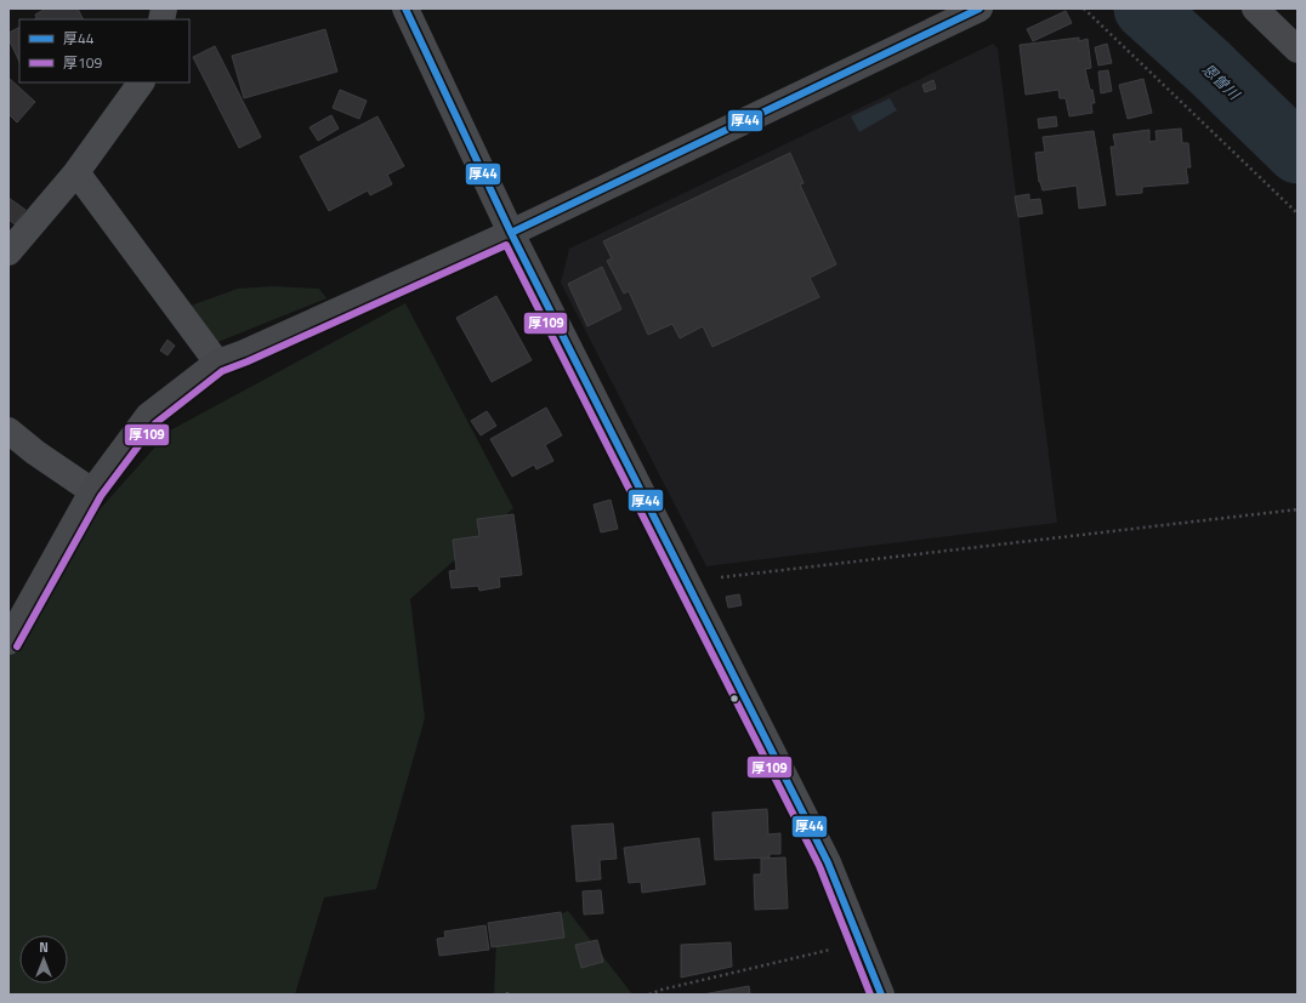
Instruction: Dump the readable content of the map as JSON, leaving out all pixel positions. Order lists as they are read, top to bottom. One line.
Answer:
{"water":["恩曽川"],"lines":["transit line 厚44","transit line 厚109"],"legend":["厚44","厚109"],"north":"top"}
